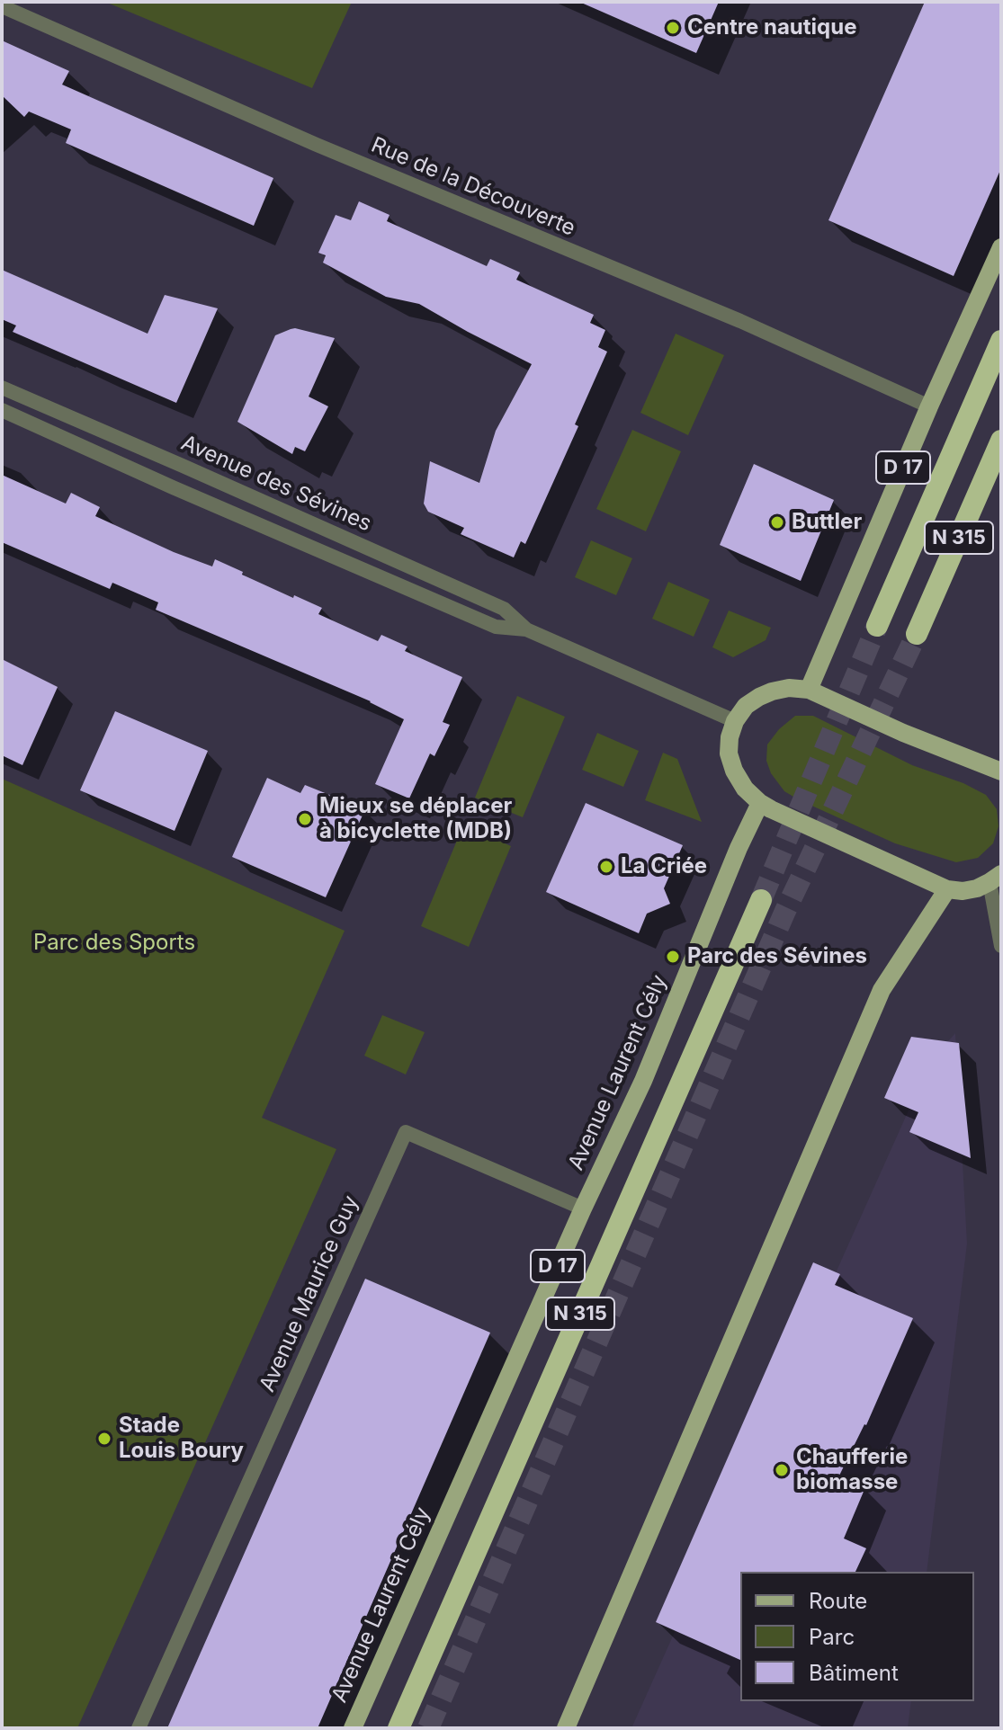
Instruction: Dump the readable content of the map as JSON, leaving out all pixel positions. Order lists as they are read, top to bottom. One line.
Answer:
{"streets":{"highway":["N 315"],"main road":["D 17","Avenue Laurent Cély"],"street":["Rue de la Découverte","Avenue des Sévines","Avenue Maurice Guy"]},"crossings":[["Rue de la Découverte","D 17"],["Avenue Laurent Cély","Avenue Maurice Guy"]],"parks":["Parc des Sports"],"places":["Centre nautique","Buttler","Mieux se déplacer à bicyclette (MDB)","La Criée","Parc des Sévines","Stade Louis Boury","Chaufferie biomasse"],"legend":["Route","Parc","Bâtiment"]}
